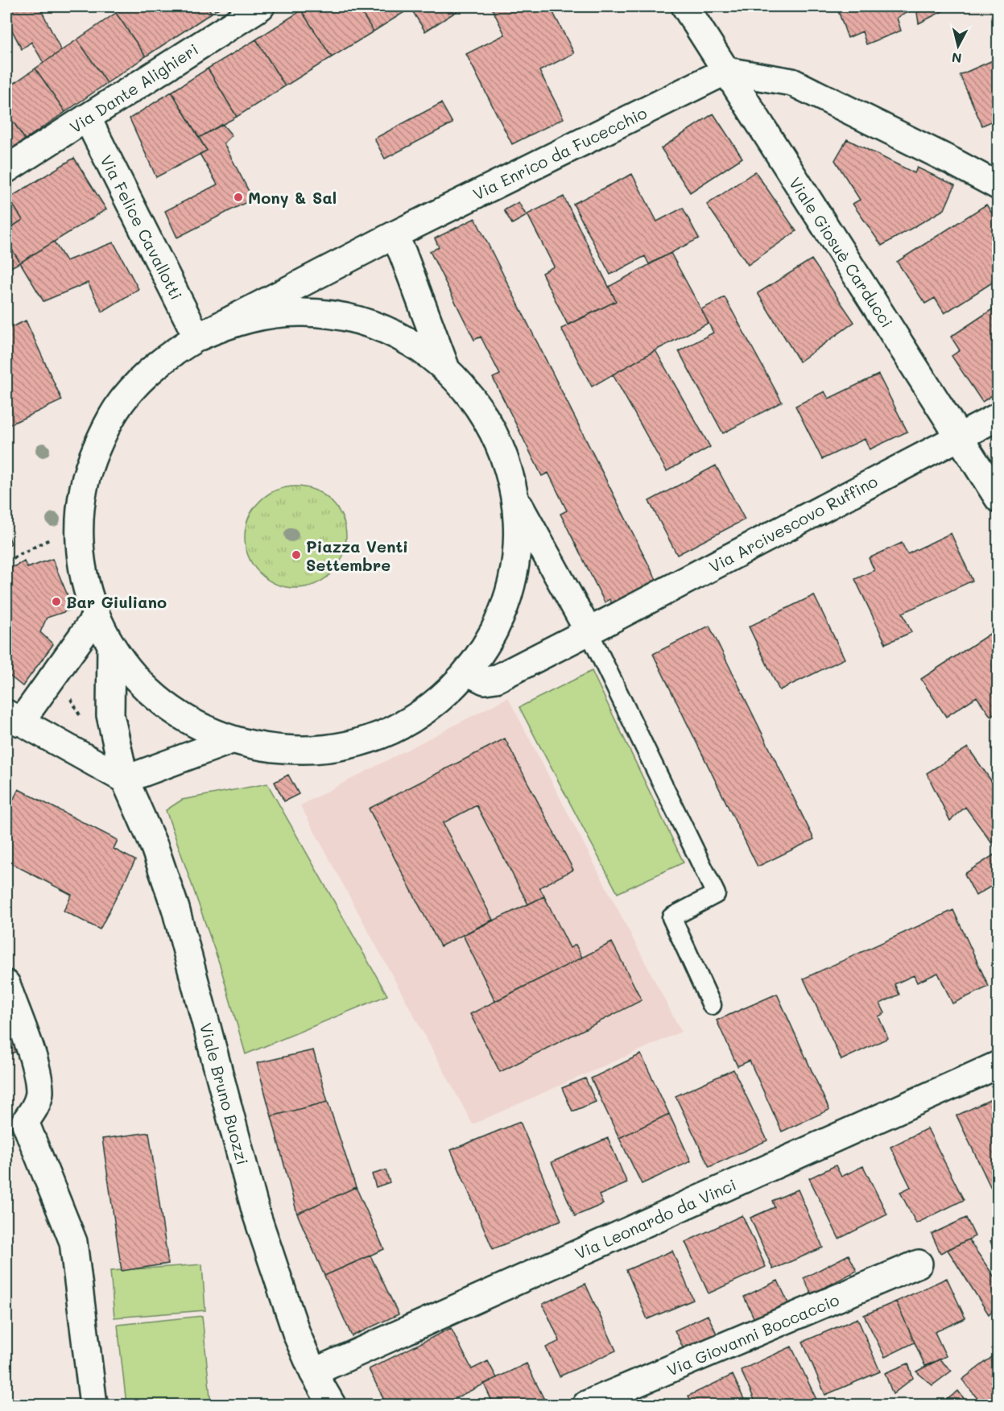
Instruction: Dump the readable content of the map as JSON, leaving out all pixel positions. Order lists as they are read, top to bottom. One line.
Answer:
{"streets":{"street":["Via Dante Alighieri","Via Enrico da Fucecchio","Via Felice Cavallotti","Viale Giosuè Carducci","Via Arcivescovo Ruffino","Viale Bruno Buozzi","Via Leonardo da Vinci","Via Giovanni Boccaccio"]},"crossings":[["Via Dante Alighieri","Via Felice Cavallotti"],["Via Enrico da Fucecchio","Viale Giosuè Carducci"],["Viale Giosuè Carducci","Via Arcivescovo Ruffino"],["Viale Bruno Buozzi","Via Leonardo da Vinci"]],"places":["Mony & Sal","Piazza Venti Settembre","Bar Giuliano"],"north":"bottom"}
